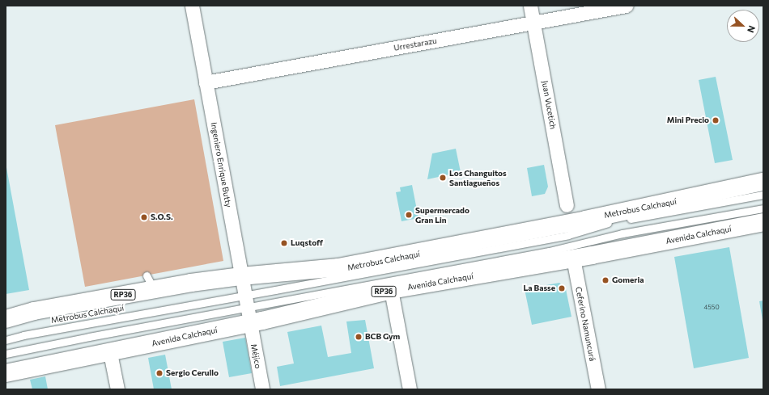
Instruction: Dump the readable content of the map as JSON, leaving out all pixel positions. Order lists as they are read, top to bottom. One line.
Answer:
{"streets":{"main road":["Avenida Calchaquí","RP36"],"street":["Urrestarazu","Juan Vucetich","Ingeniero Enrique Butty","Ceferino Namuncurá","Méjico"],"lane":["Metrobus Calchaquí"]},"crossings":[["Urrestarazu","Juan Vucetich"],["Urrestarazu","Ingeniero Enrique Butty"],["Ingeniero Enrique Butty","Metrobus Calchaquí"],["Ingeniero Enrique Butty","Avenida Calchaquí"],["Ingeniero Enrique Butty","RP36"],["Ingeniero Enrique Butty","Méjico"],["Metrobus Calchaquí","Avenida Calchaquí"],["Metrobus Calchaquí","Méjico"],["Avenida Calchaquí","Ceferino Namuncurá"],["Avenida Calchaquí","Méjico"]],"places":["Mini Precio","Los Changuitos Santiagueños","Supermercado Gran Lin","S.O.S.","Luqstoff","Gomeria","La Basse","BCB Gym","Sergio Cerullo"],"house_numbers":["4550"],"north":"right"}
